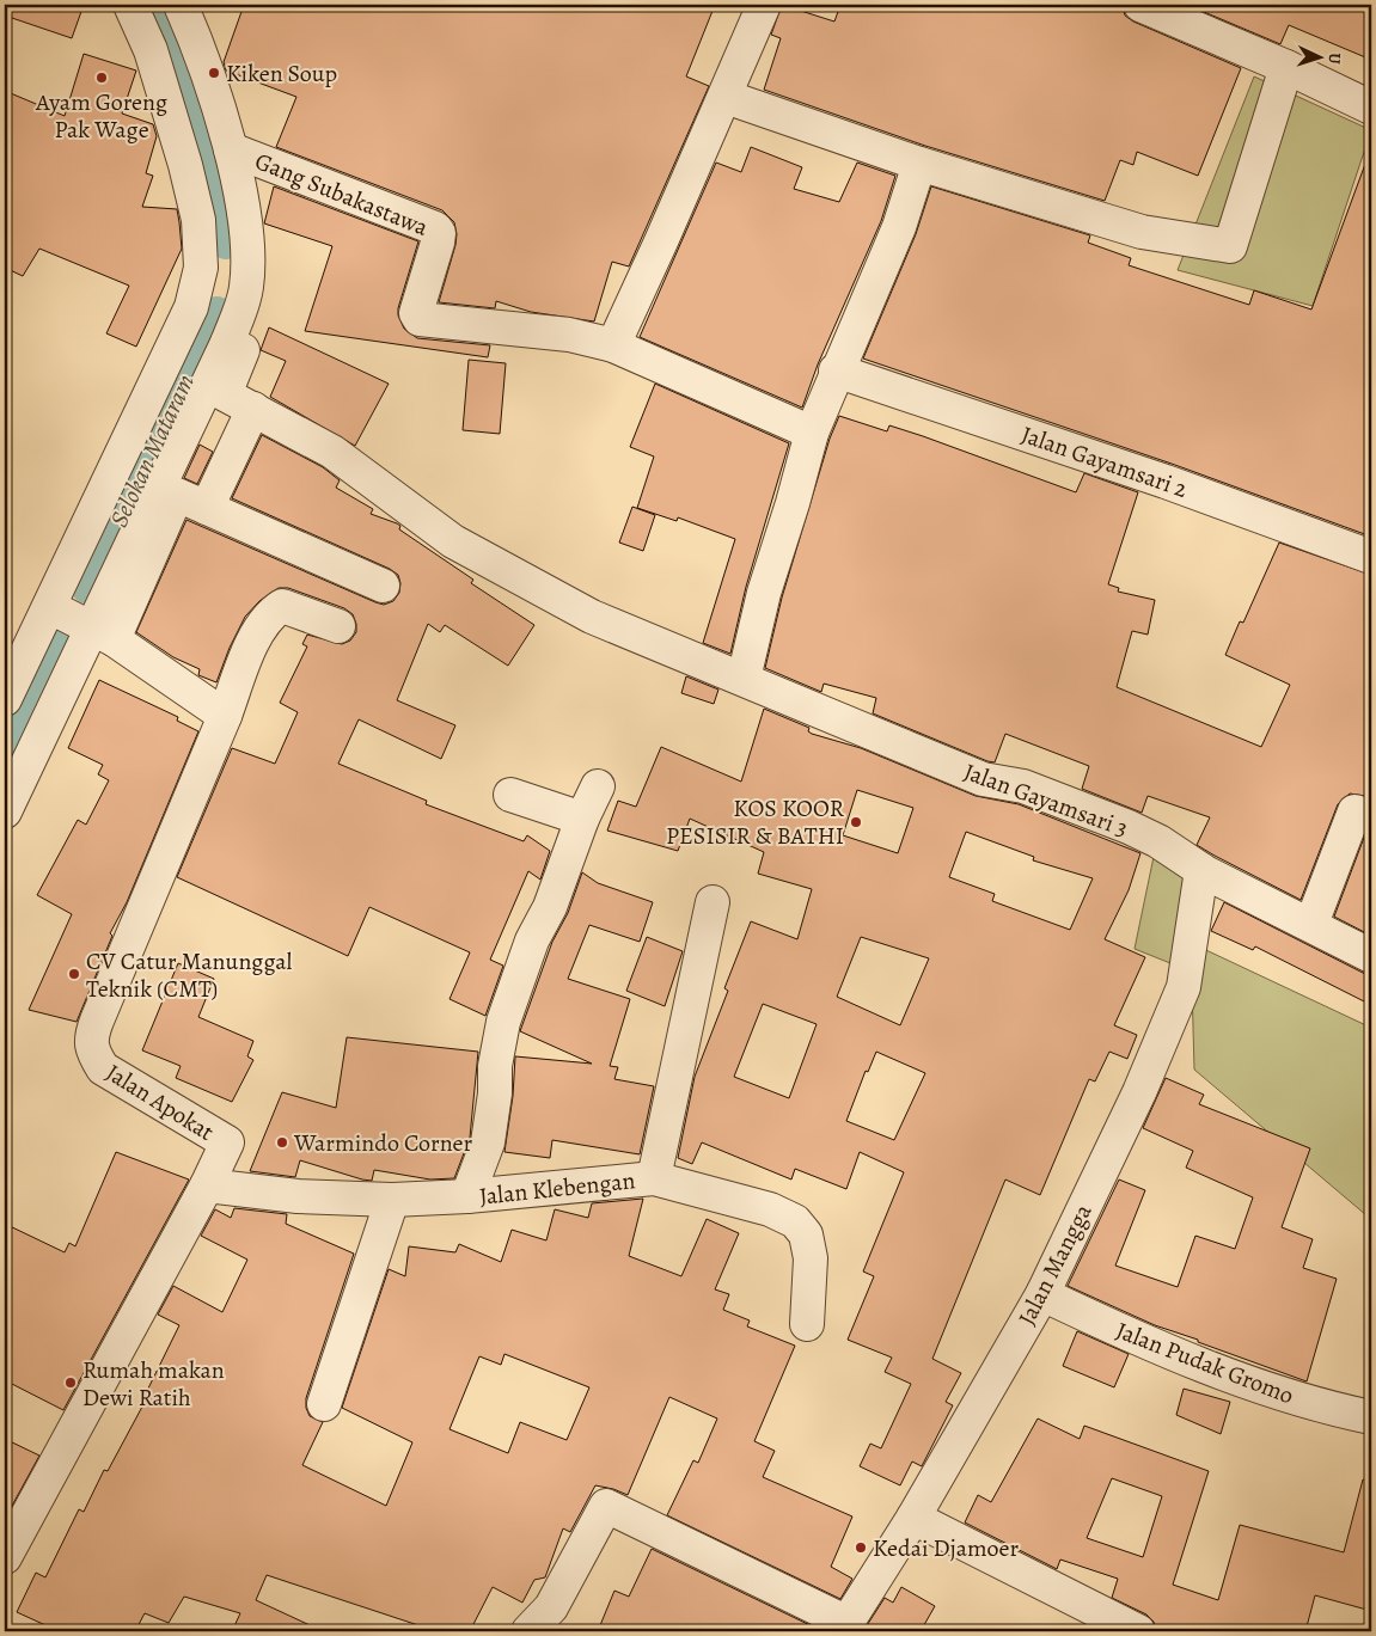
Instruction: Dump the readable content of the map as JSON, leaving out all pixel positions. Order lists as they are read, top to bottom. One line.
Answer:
{"streets":{"street":["Gang Subakastawa","Jalan Gayamsari 2","Jalan Gayamsari 3","Jalan Apokat","Jalan Klebengan","Jalan Mangga","Jalan Pudak Gromo"]},"crossings":[["Jalan Gayamsari 3","Jalan Mangga"],["Jalan Apokat","Jalan Klebengan"],["Jalan Mangga","Jalan Pudak Gromo"]],"water":["Selokan Mataram"],"places":["Kiken Soup","Ayam Goreng Pak Wage","KOS KOOR PESISIR & BATHI","CV Catur Manunggal Teknik (CMT)","Warmindo Corner","Rumah makan Dewi Ratih","Kedai Djamoer"],"north":"right"}
